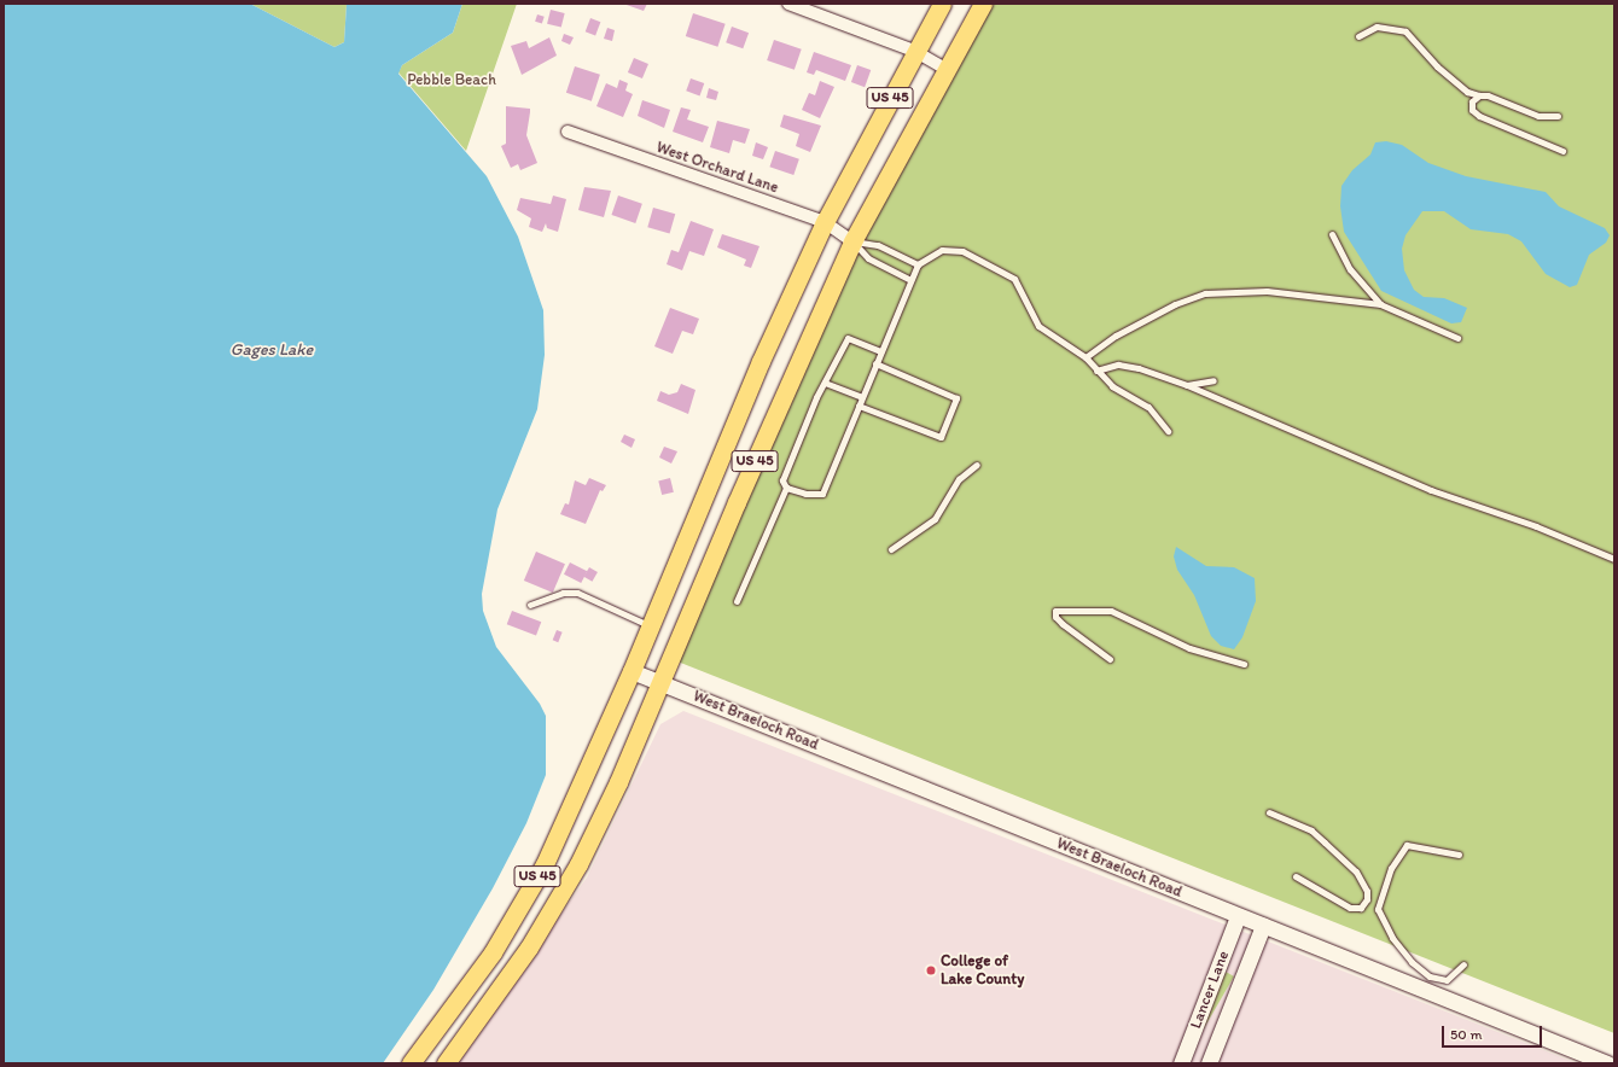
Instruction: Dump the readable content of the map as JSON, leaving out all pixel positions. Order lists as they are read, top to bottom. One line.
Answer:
{"streets":{"main road":["US 45"],"street":["West Orchard Lane","West Braeloch Road","Lancer Lane"]},"crossings":[["US 45","West Orchard Lane"],["US 45","West Braeloch Road"],["West Braeloch Road","Lancer Lane"]],"water":["Gages Lake"],"parks":["Pebble Beach"],"places":["College of Lake County"],"scale_bar":"50 m"}
